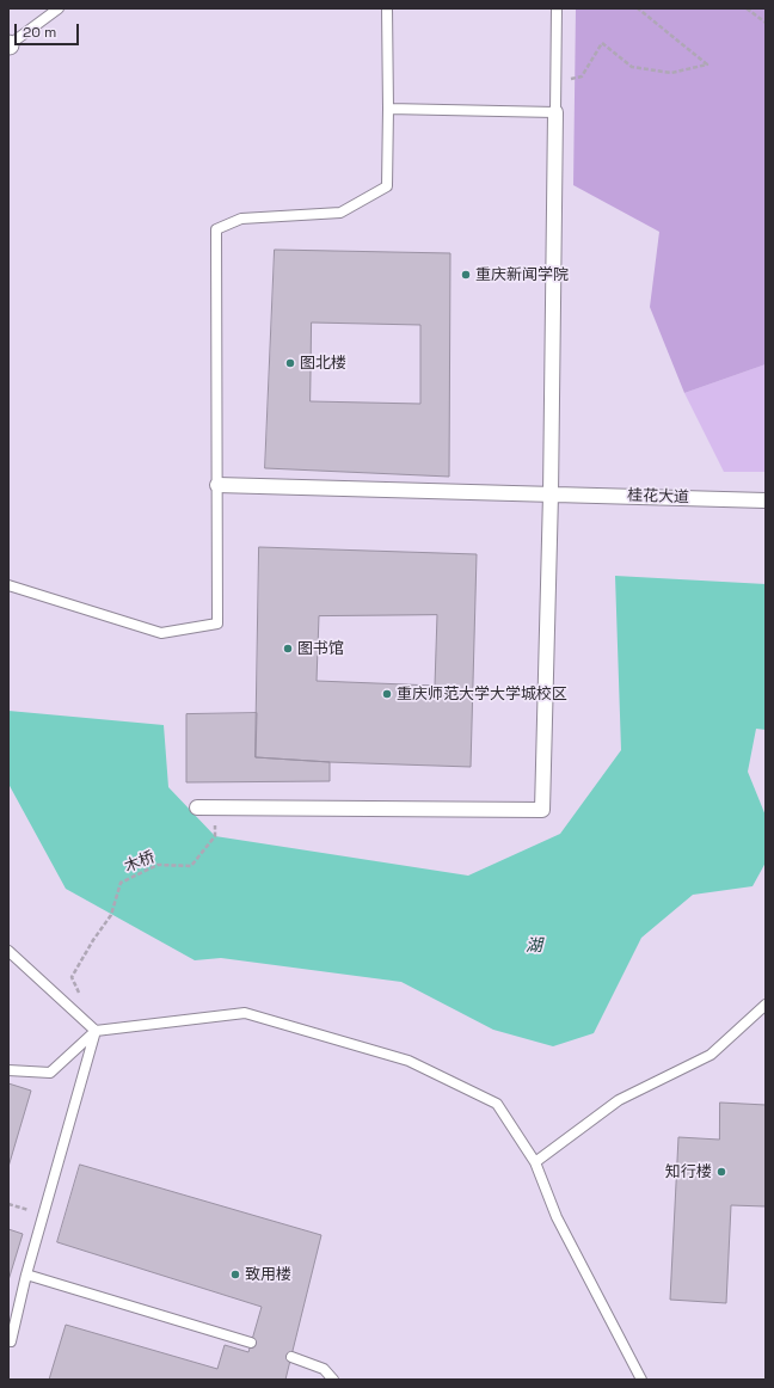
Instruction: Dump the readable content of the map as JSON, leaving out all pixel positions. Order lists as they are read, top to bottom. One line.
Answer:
{"streets":{"street":["桂花大道"],"path":["木桥"]},"water":["湖"],"places":["重庆新闻学院","图北楼","图书馆","重庆师范大学大学城校区","知行楼","致用楼"],"scale_bar":"20 m"}
